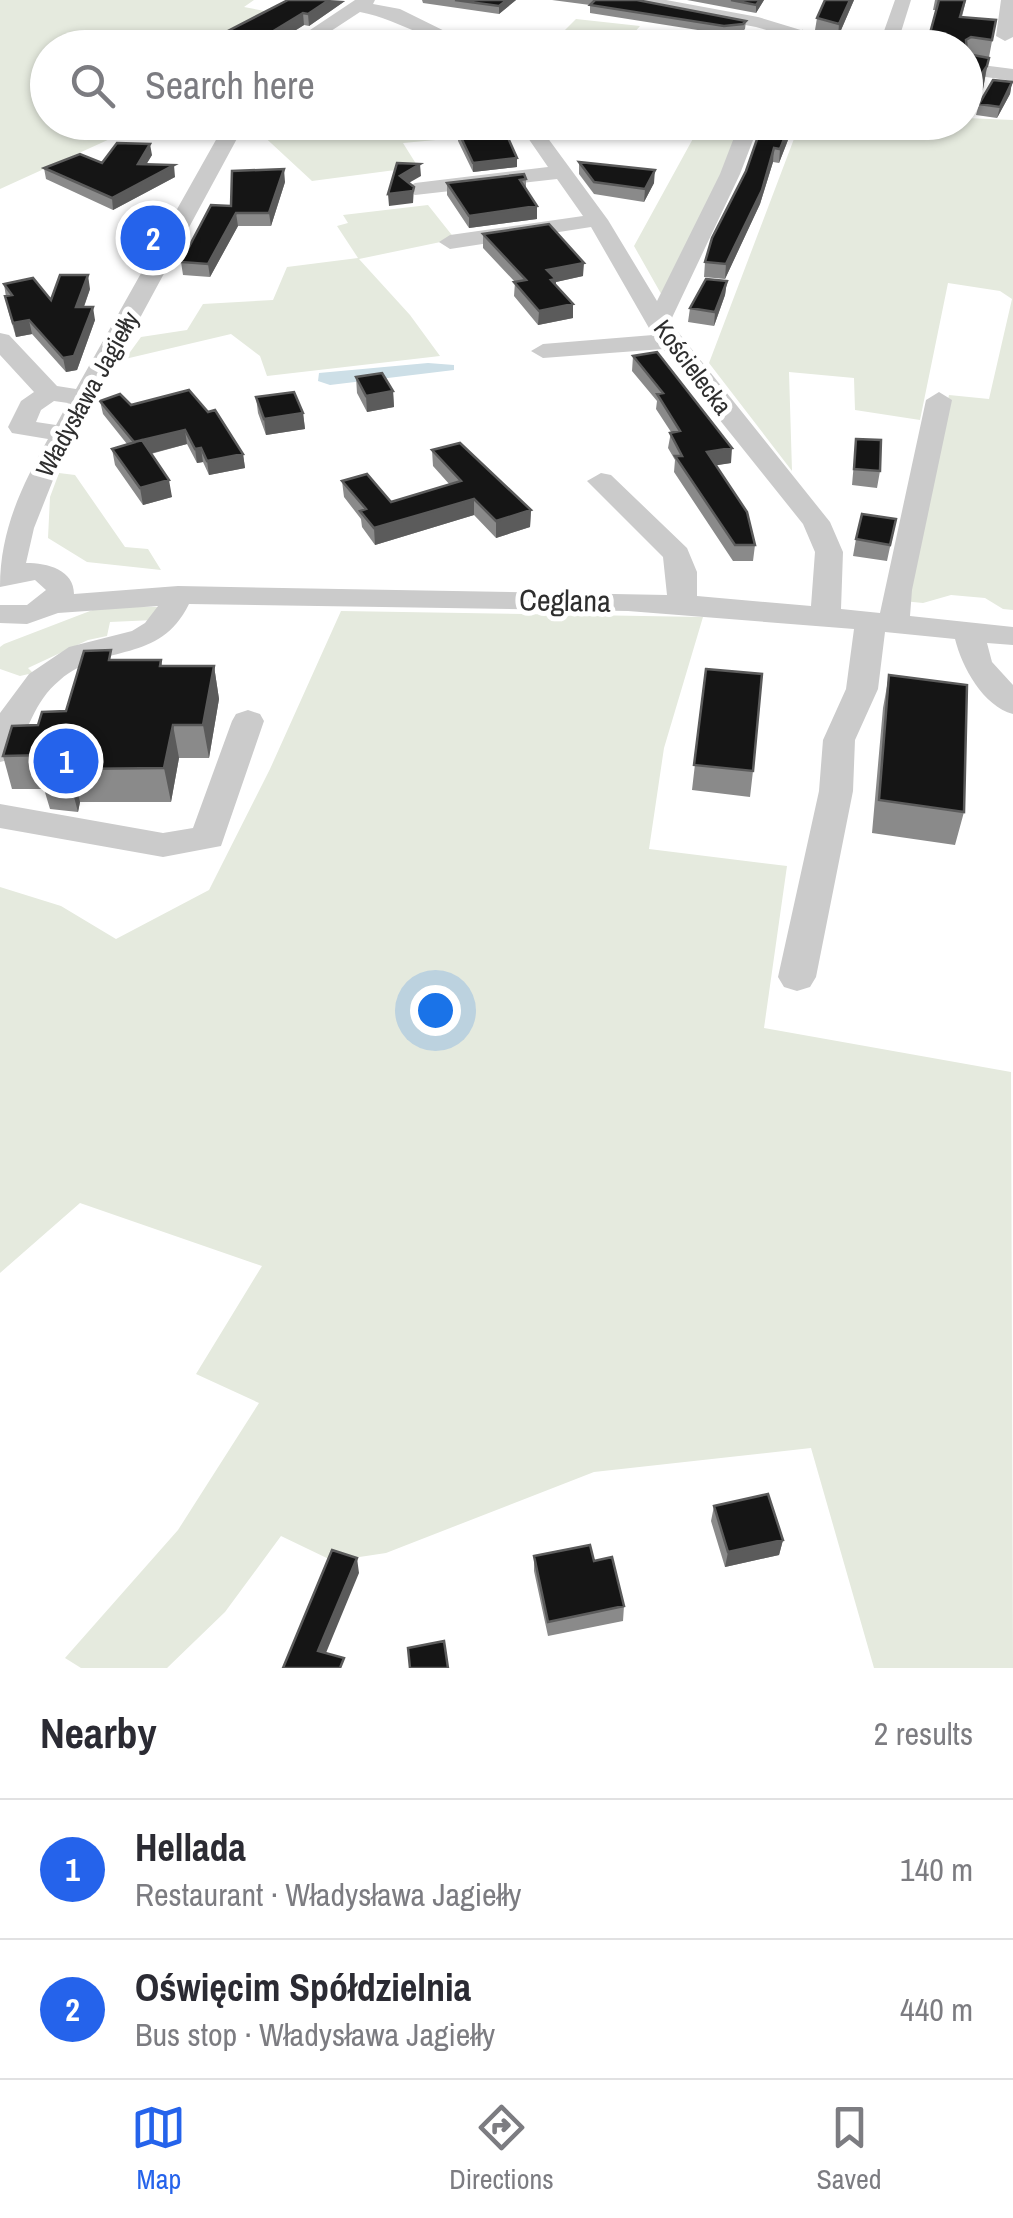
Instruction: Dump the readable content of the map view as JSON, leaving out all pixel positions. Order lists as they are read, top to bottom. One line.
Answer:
{"streets":{"street":["Kościelecka","Władysława Jagiełły","Ceglana"]},"crossings":[["Kościelecka","Ceglana"],["Władysława Jagiełły","Ceglana"]],"page":{"search":"Search here","pins":["2","1"],"heading":["Nearby","2 results"],"list":[{"mark":"1","name":"Hellada","note":"Restaurant · Władysława Jagiełły","value":"140 m"},{"mark":"2","name":"Oświęcim Spółdzielnia","note":"Bus stop · Władysława Jagiełły","value":"440 m"}],"nav":["Map","Directions","Saved"]}}
